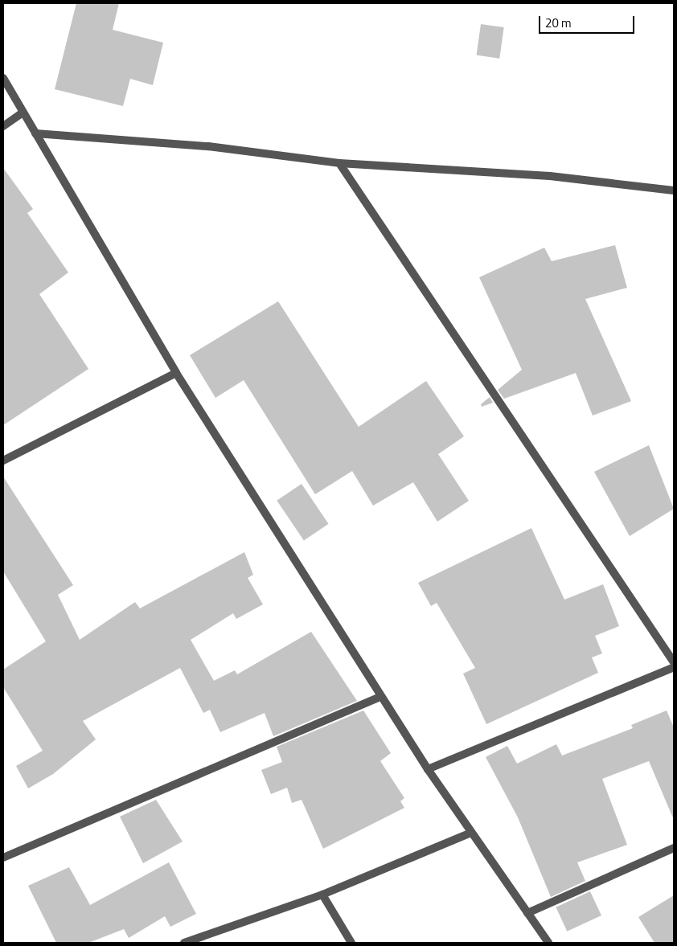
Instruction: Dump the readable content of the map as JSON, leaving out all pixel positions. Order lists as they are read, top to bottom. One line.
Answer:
{"scale_bar":"20 m"}
